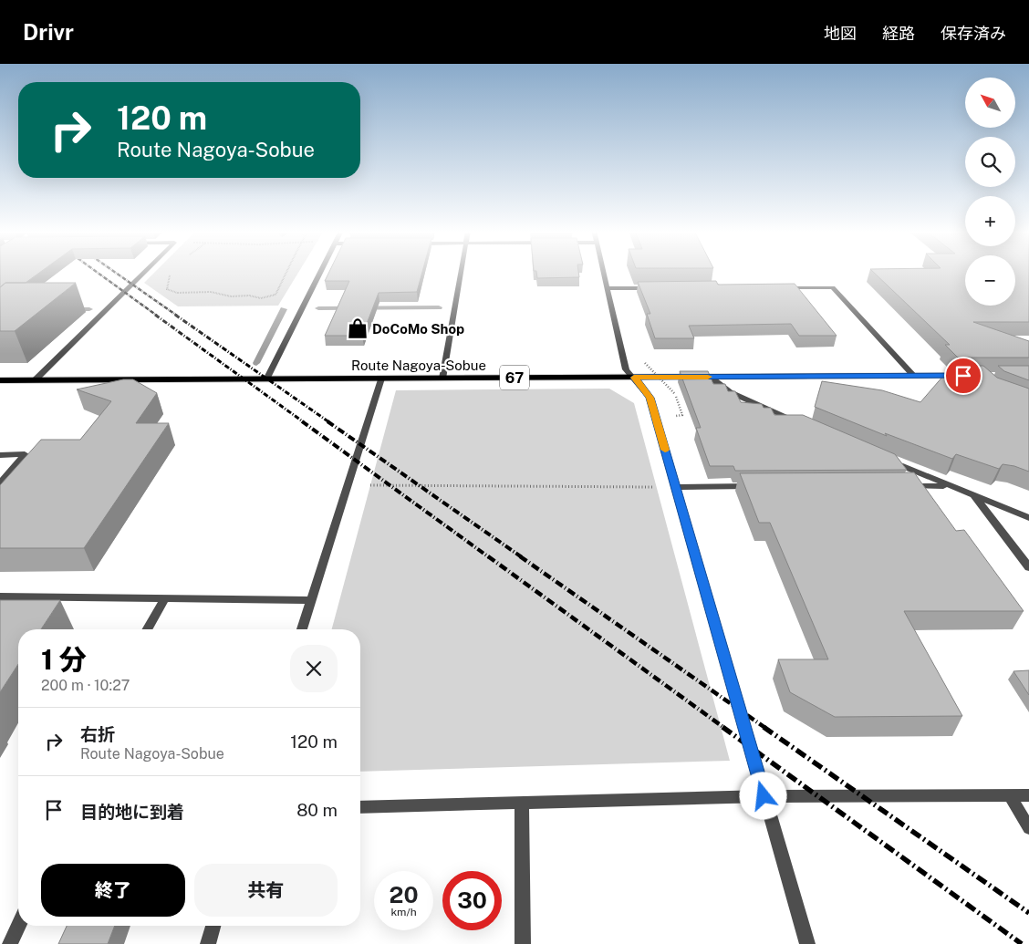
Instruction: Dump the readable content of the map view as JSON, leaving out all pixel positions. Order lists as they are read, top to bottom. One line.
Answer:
{"streets":{"main road":["Route Nagoya-Sobue","67"]},"places":{"shop":["DoCoMo Shop"]},"north":"top left","page":{"header":"Drivr","nav":["地図","経路","保存済み"],"map_buttons":["+","−"],"turn":["120 m","Route Nagoya-Sobue"],"heading":["1 分","200 m · 10:27"],"list":[{"name":"右折","note":"Route Nagoya-Sobue","value":"120 m"},{"name":"目的地に到着","value":"80 m"}],"buttons":["終了","共有"],"speed":"20 km/h","limit":"30"}}
